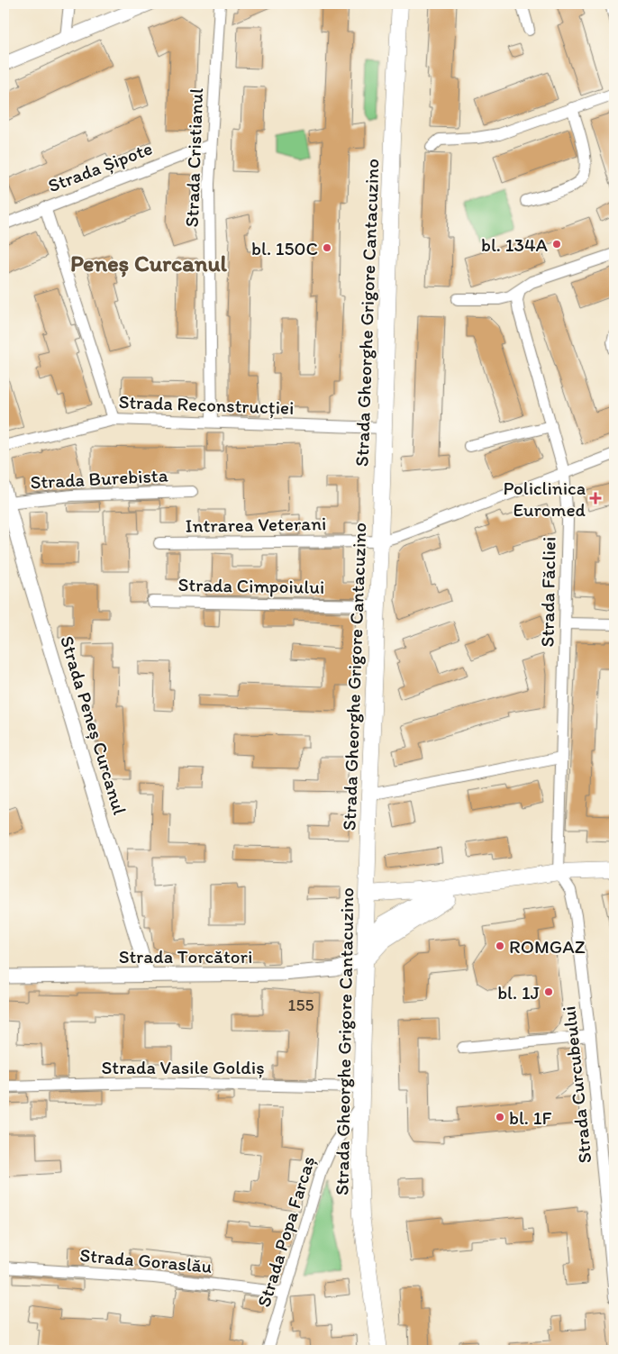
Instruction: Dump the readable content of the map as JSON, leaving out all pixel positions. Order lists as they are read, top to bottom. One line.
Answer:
{"streets":{"main road":["Strada Gheorghe Grigore Cantacuzino"],"street":["Strada Cristianul","Strada Șipote","Strada Reconstrucției","Strada Burebista","Intrarea Veterani","Strada Cimpoiului","Strada Făcliei","Strada Peneș Curcanul","Strada Torcători","Strada Vasile Goldiș","Strada Curcubeului","Strada Popa Farcaș","Strada Goraslău"]},"crossings":[["Strada Cristianul","Strada Șipote"],["Strada Cristianul","Strada Reconstrucției"],["Strada Gheorghe Grigore Cantacuzino","Strada Reconstrucției"],["Strada Gheorghe Grigore Cantacuzino","Intrarea Veterani"],["Strada Gheorghe Grigore Cantacuzino","Strada Cimpoiului"],["Strada Gheorghe Grigore Cantacuzino","Strada Torcători"],["Strada Gheorghe Grigore Cantacuzino","Strada Vasile Goldiș"],["Strada Gheorghe Grigore Cantacuzino","Strada Popa Farcaș"],["Strada Burebista","Strada Peneș Curcanul"],["Intrarea Veterani","Strada Făcliei"],["Strada Făcliei","Strada Curcubeului"],["Strada Peneș Curcanul","Strada Torcători"],["Strada Popa Farcaș","Strada Goraslău"]],"districts":["Peneș Curcanul"],"places":{"other":["bl. 134A","bl. 150C","ROMGAZ","bl. 1J","bl. 1F"],"health":["Policlinica Euromed"]},"house_numbers":["155"]}
